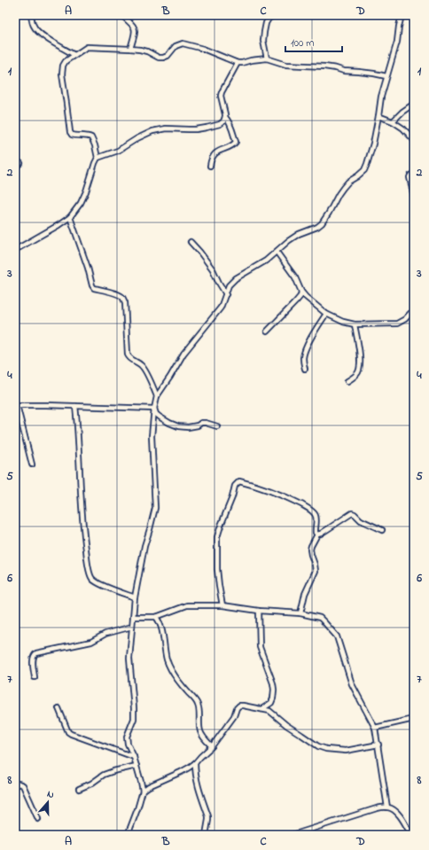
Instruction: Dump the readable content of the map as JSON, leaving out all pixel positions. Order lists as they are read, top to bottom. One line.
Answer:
{"scale_bar":"100 m","north":"top","grid":{"columns":["A","B","C","D"],"rows":["1","2","3","4","5","6","7","8"]}}
